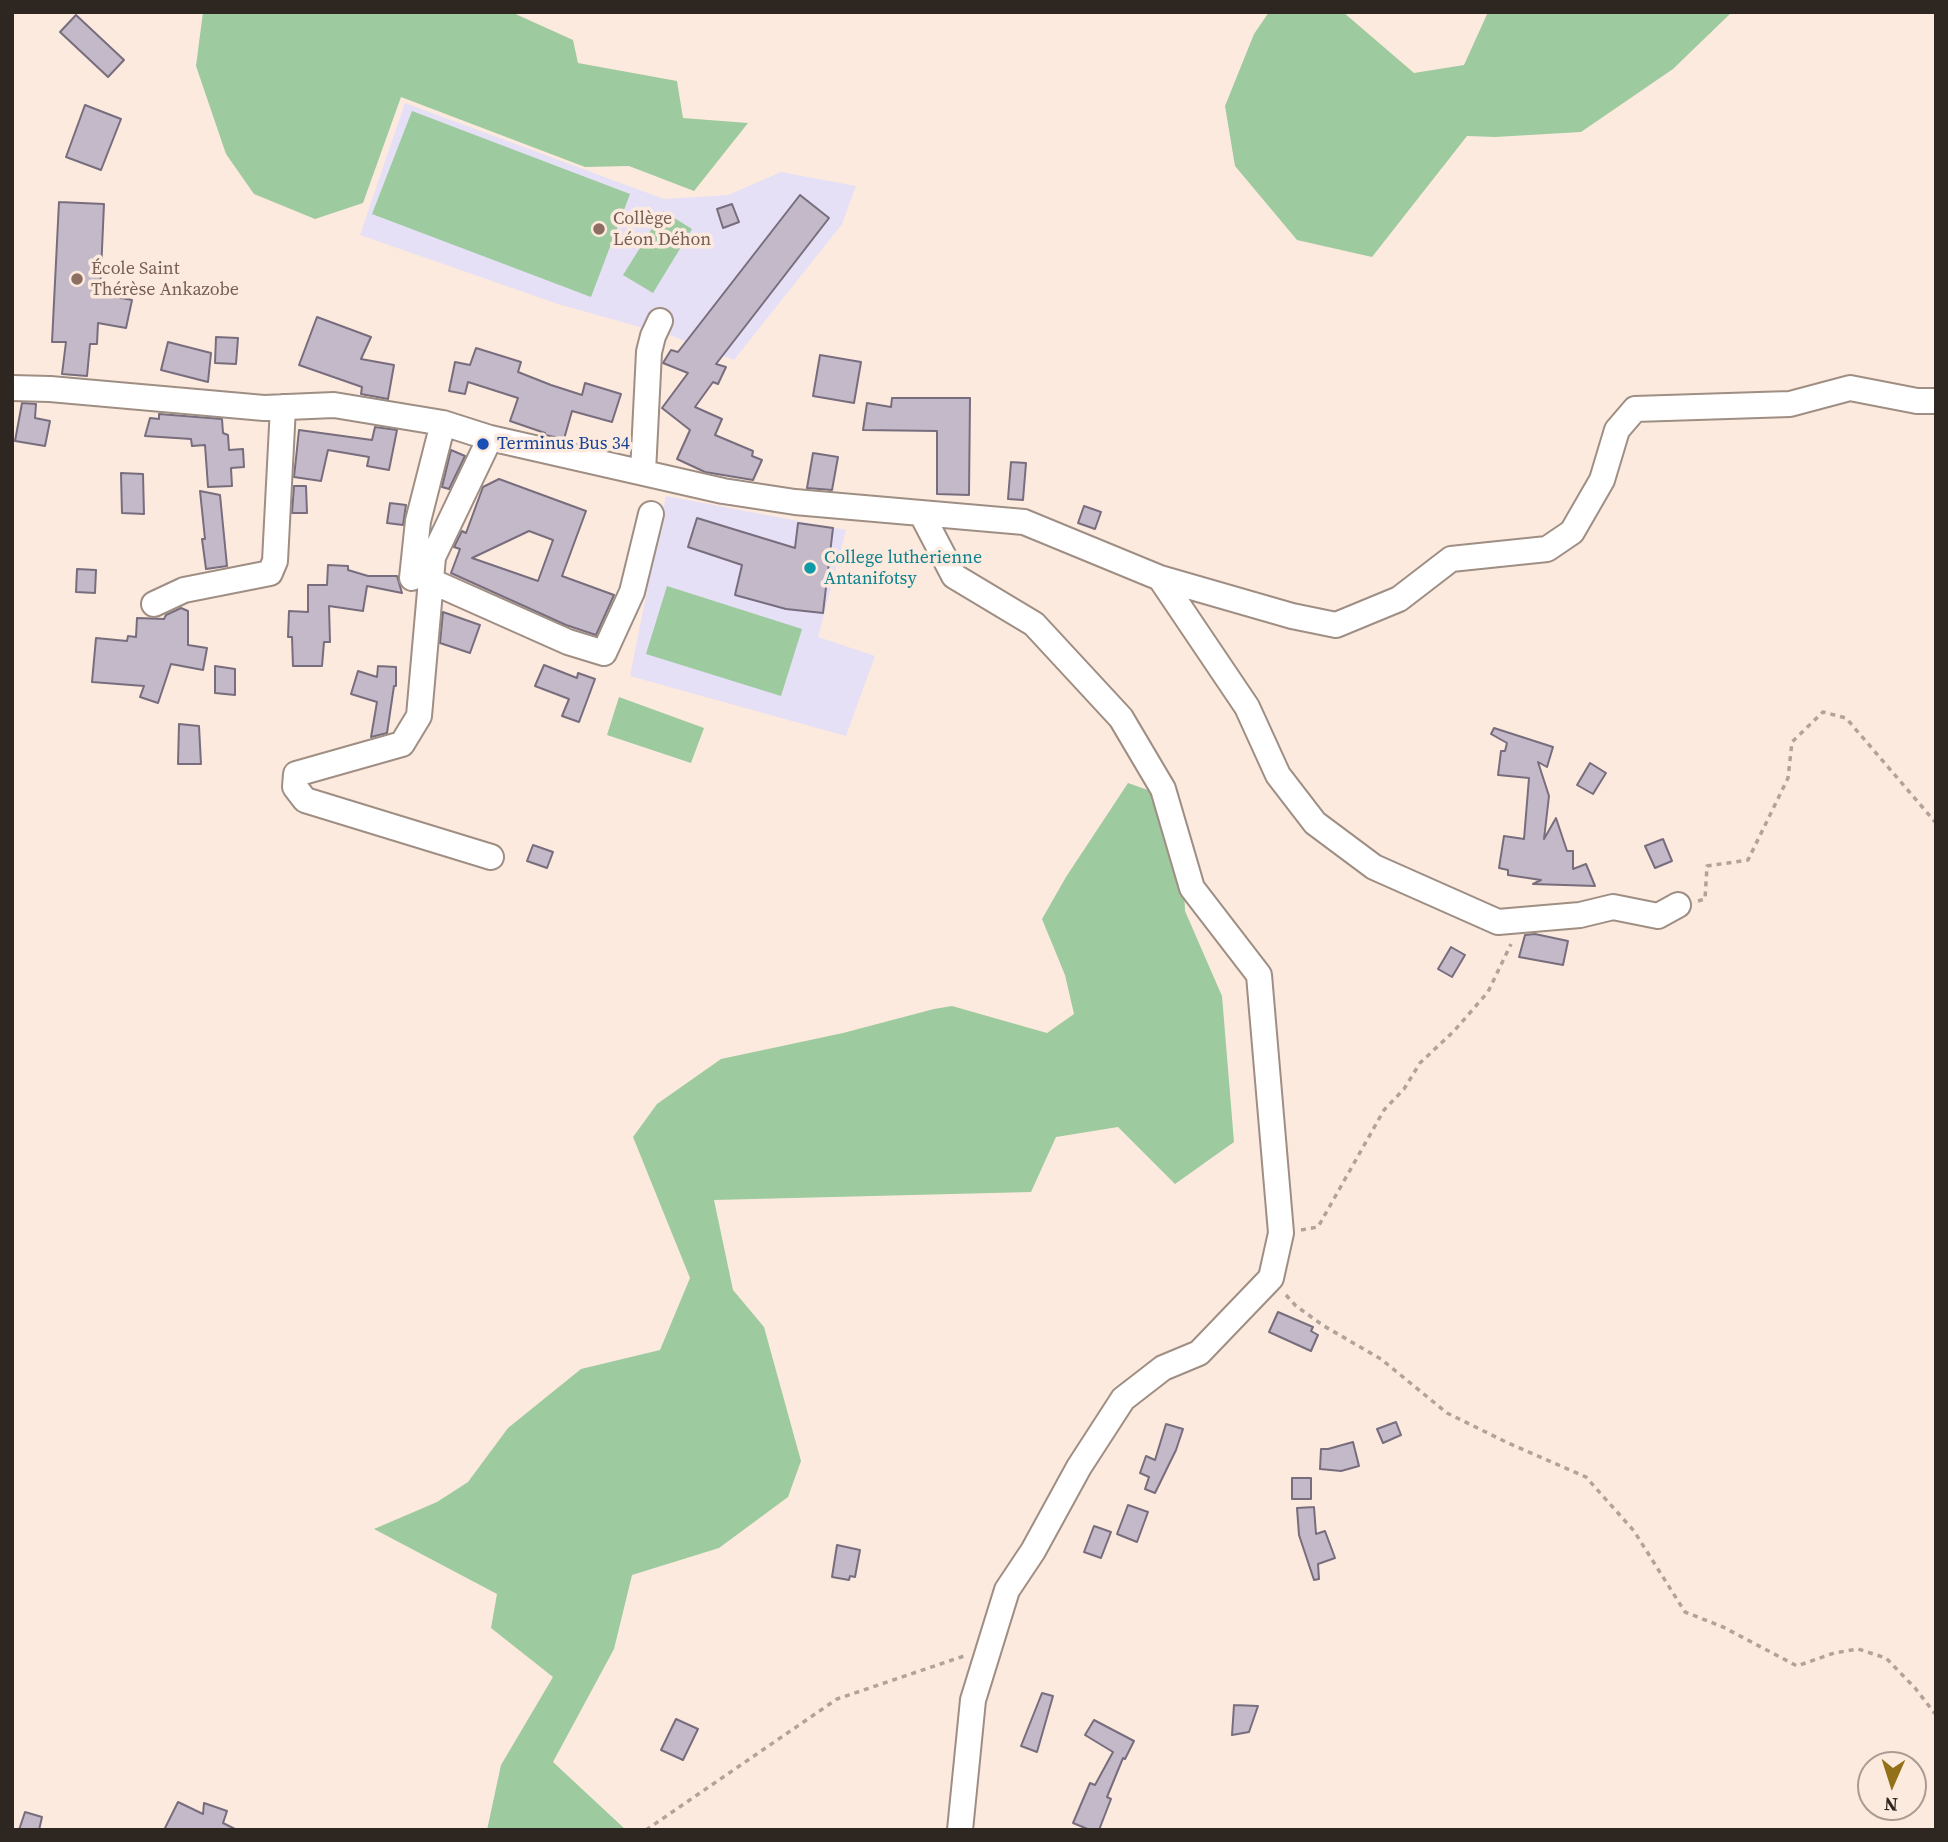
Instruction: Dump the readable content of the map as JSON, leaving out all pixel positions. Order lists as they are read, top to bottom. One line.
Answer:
{"places":["Collège Léon Déhon","École Saint Thérèse Ankazobe","Terminus Bus 34","College lutherienne Antanifotsy"],"north":"bottom"}
